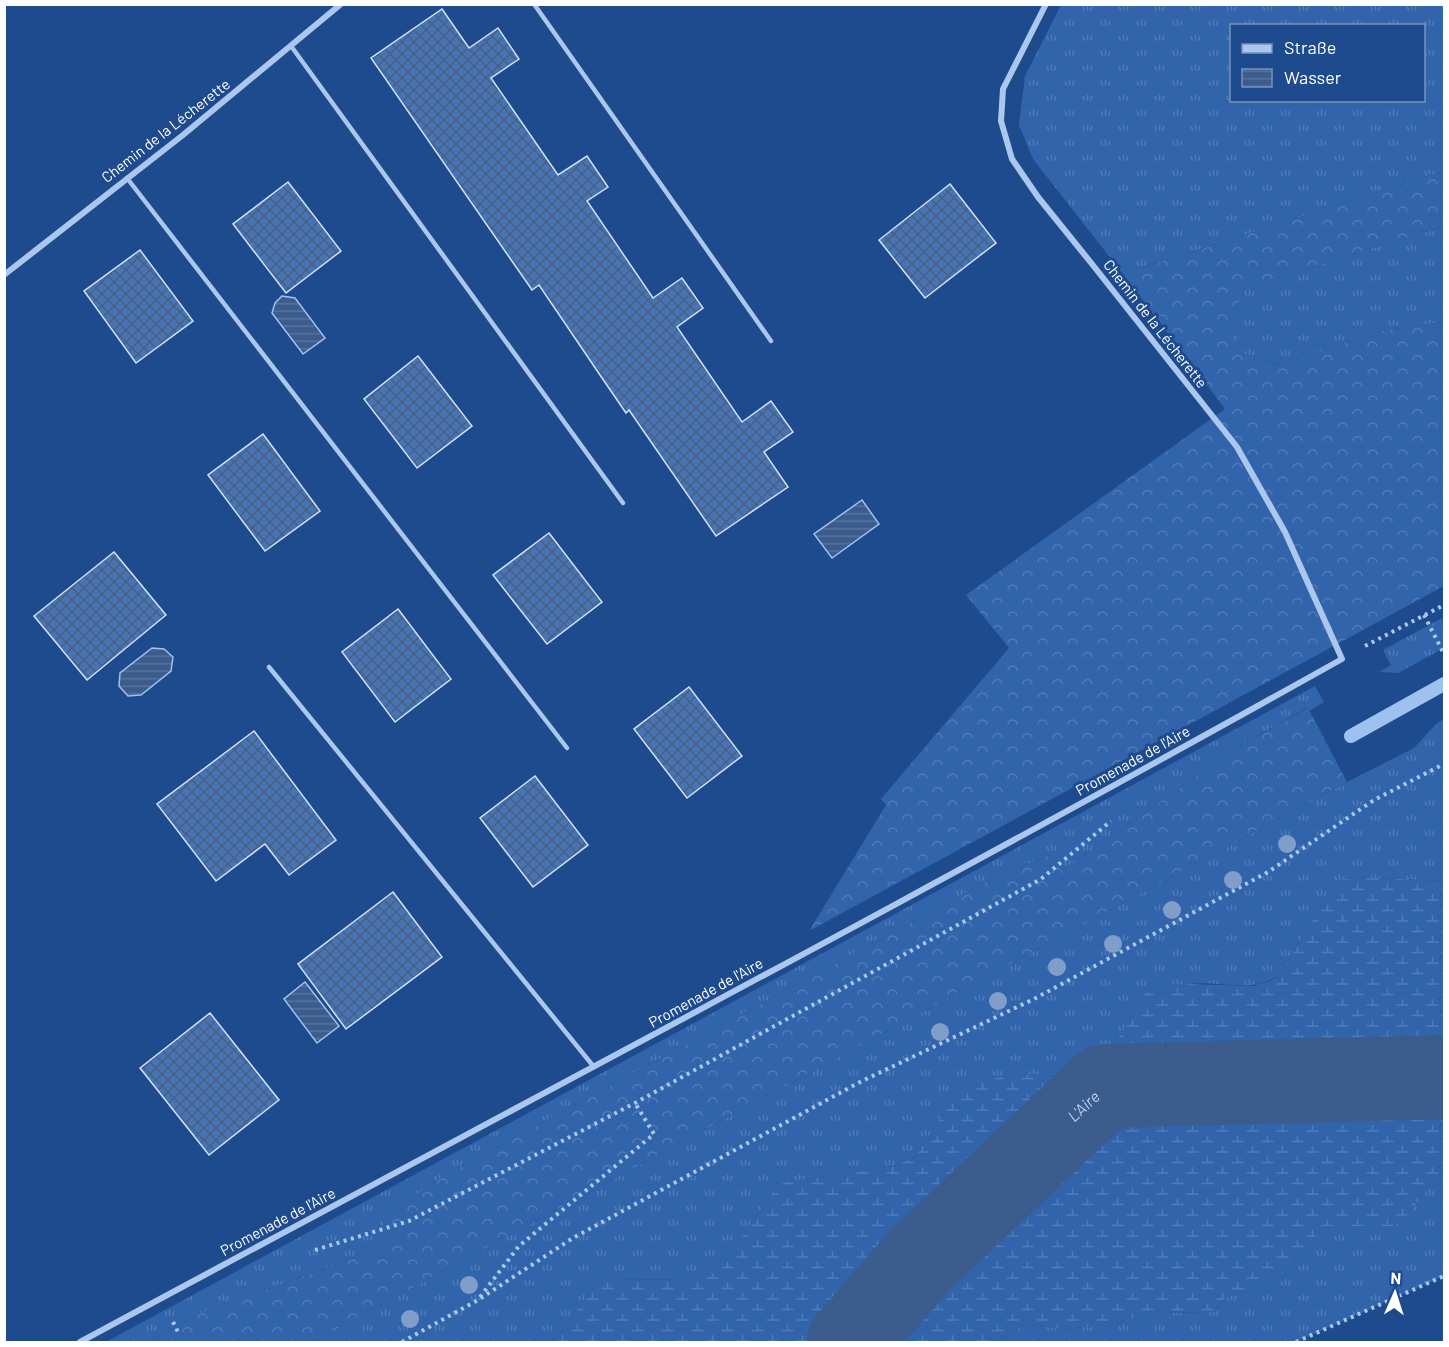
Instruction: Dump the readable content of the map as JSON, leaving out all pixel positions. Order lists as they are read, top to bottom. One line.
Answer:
{"streets":{"street":["Chemin de la Lécherette","Promenade de l'Aire"]},"crossings":[["Chemin de la Lécherette","Promenade de l'Aire"]],"water":["L'Aire"],"legend":["Straße","Wasser"],"north":"top"}
